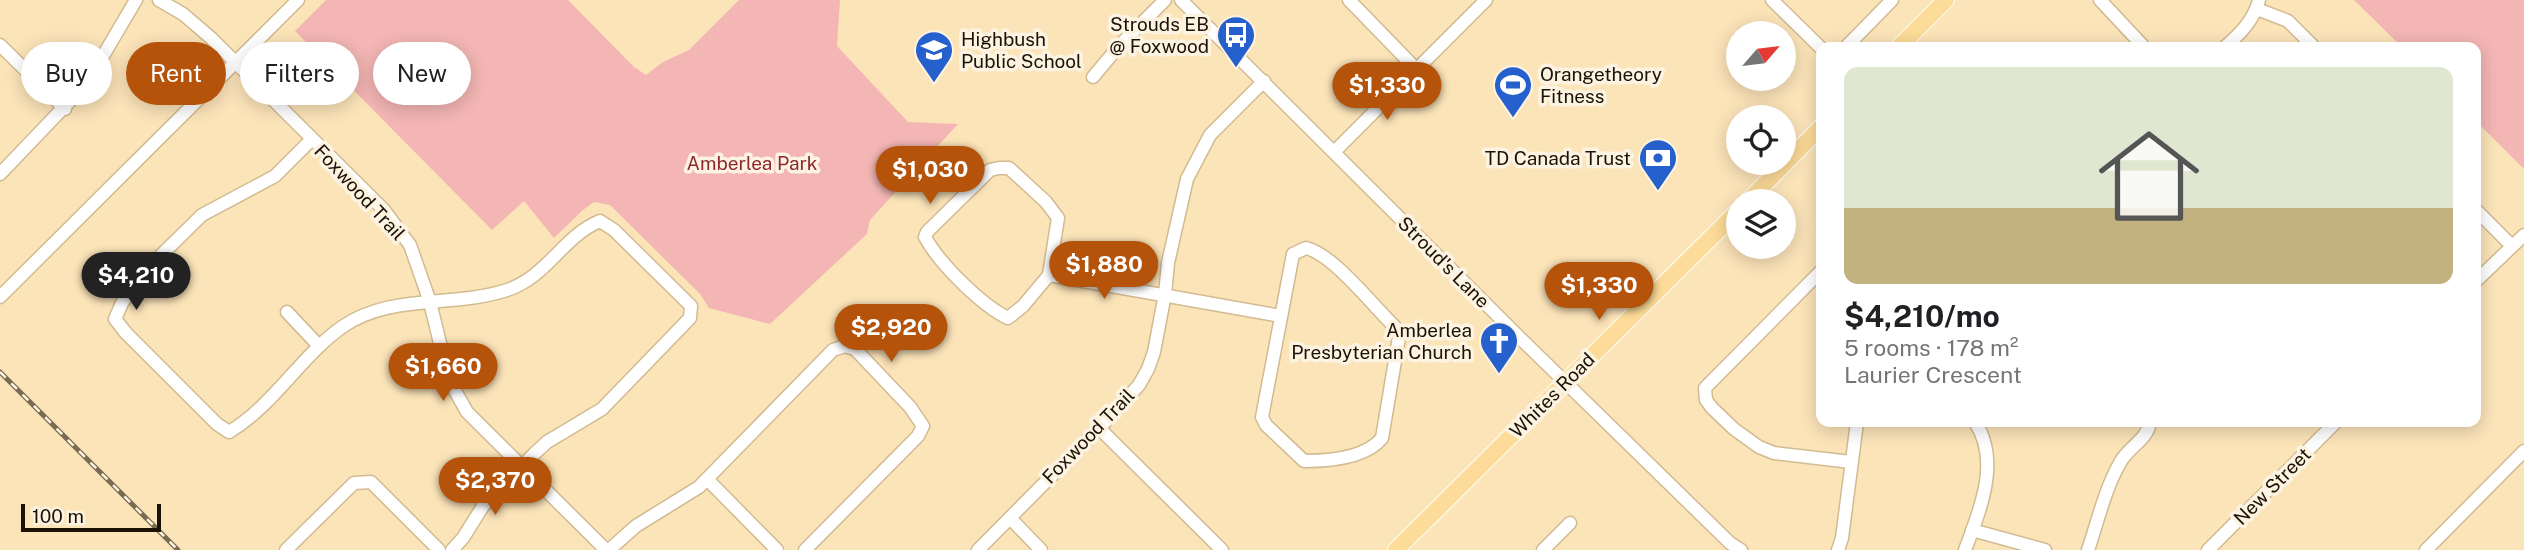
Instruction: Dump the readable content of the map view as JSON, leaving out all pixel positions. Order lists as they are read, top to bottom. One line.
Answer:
{"streets":{"main road":["Whites Road"],"street":["Foxwood Trail","Stroud's Lane","New Street"]},"crossings":[["Foxwood Trail","Stroud's Lane"],["Stroud's Lane","Whites Road"]],"parks":["Amberlea Park"],"places":{"bus stop":["Strouds EB @ Foxwood"],"school or university":["Highbush Public School"],"sports":["Orangetheory Fitness"],"bank":["TD Canada Trust"],"church":["Amberlea Presbyterian Church"]},"scale_bar":"100 m","north":"top right","page":{"chip":["Buy","Rent","Filters","New"],"list":[{"name":"$4,210/mo","note":"5 rooms · 178 m² · Laurier Crescent"}],"price":["$1,330","$1,030","$1,880","$4,210","$1,330","$2,920","$1,660","$2,370"],"scale":"100 m"}}
